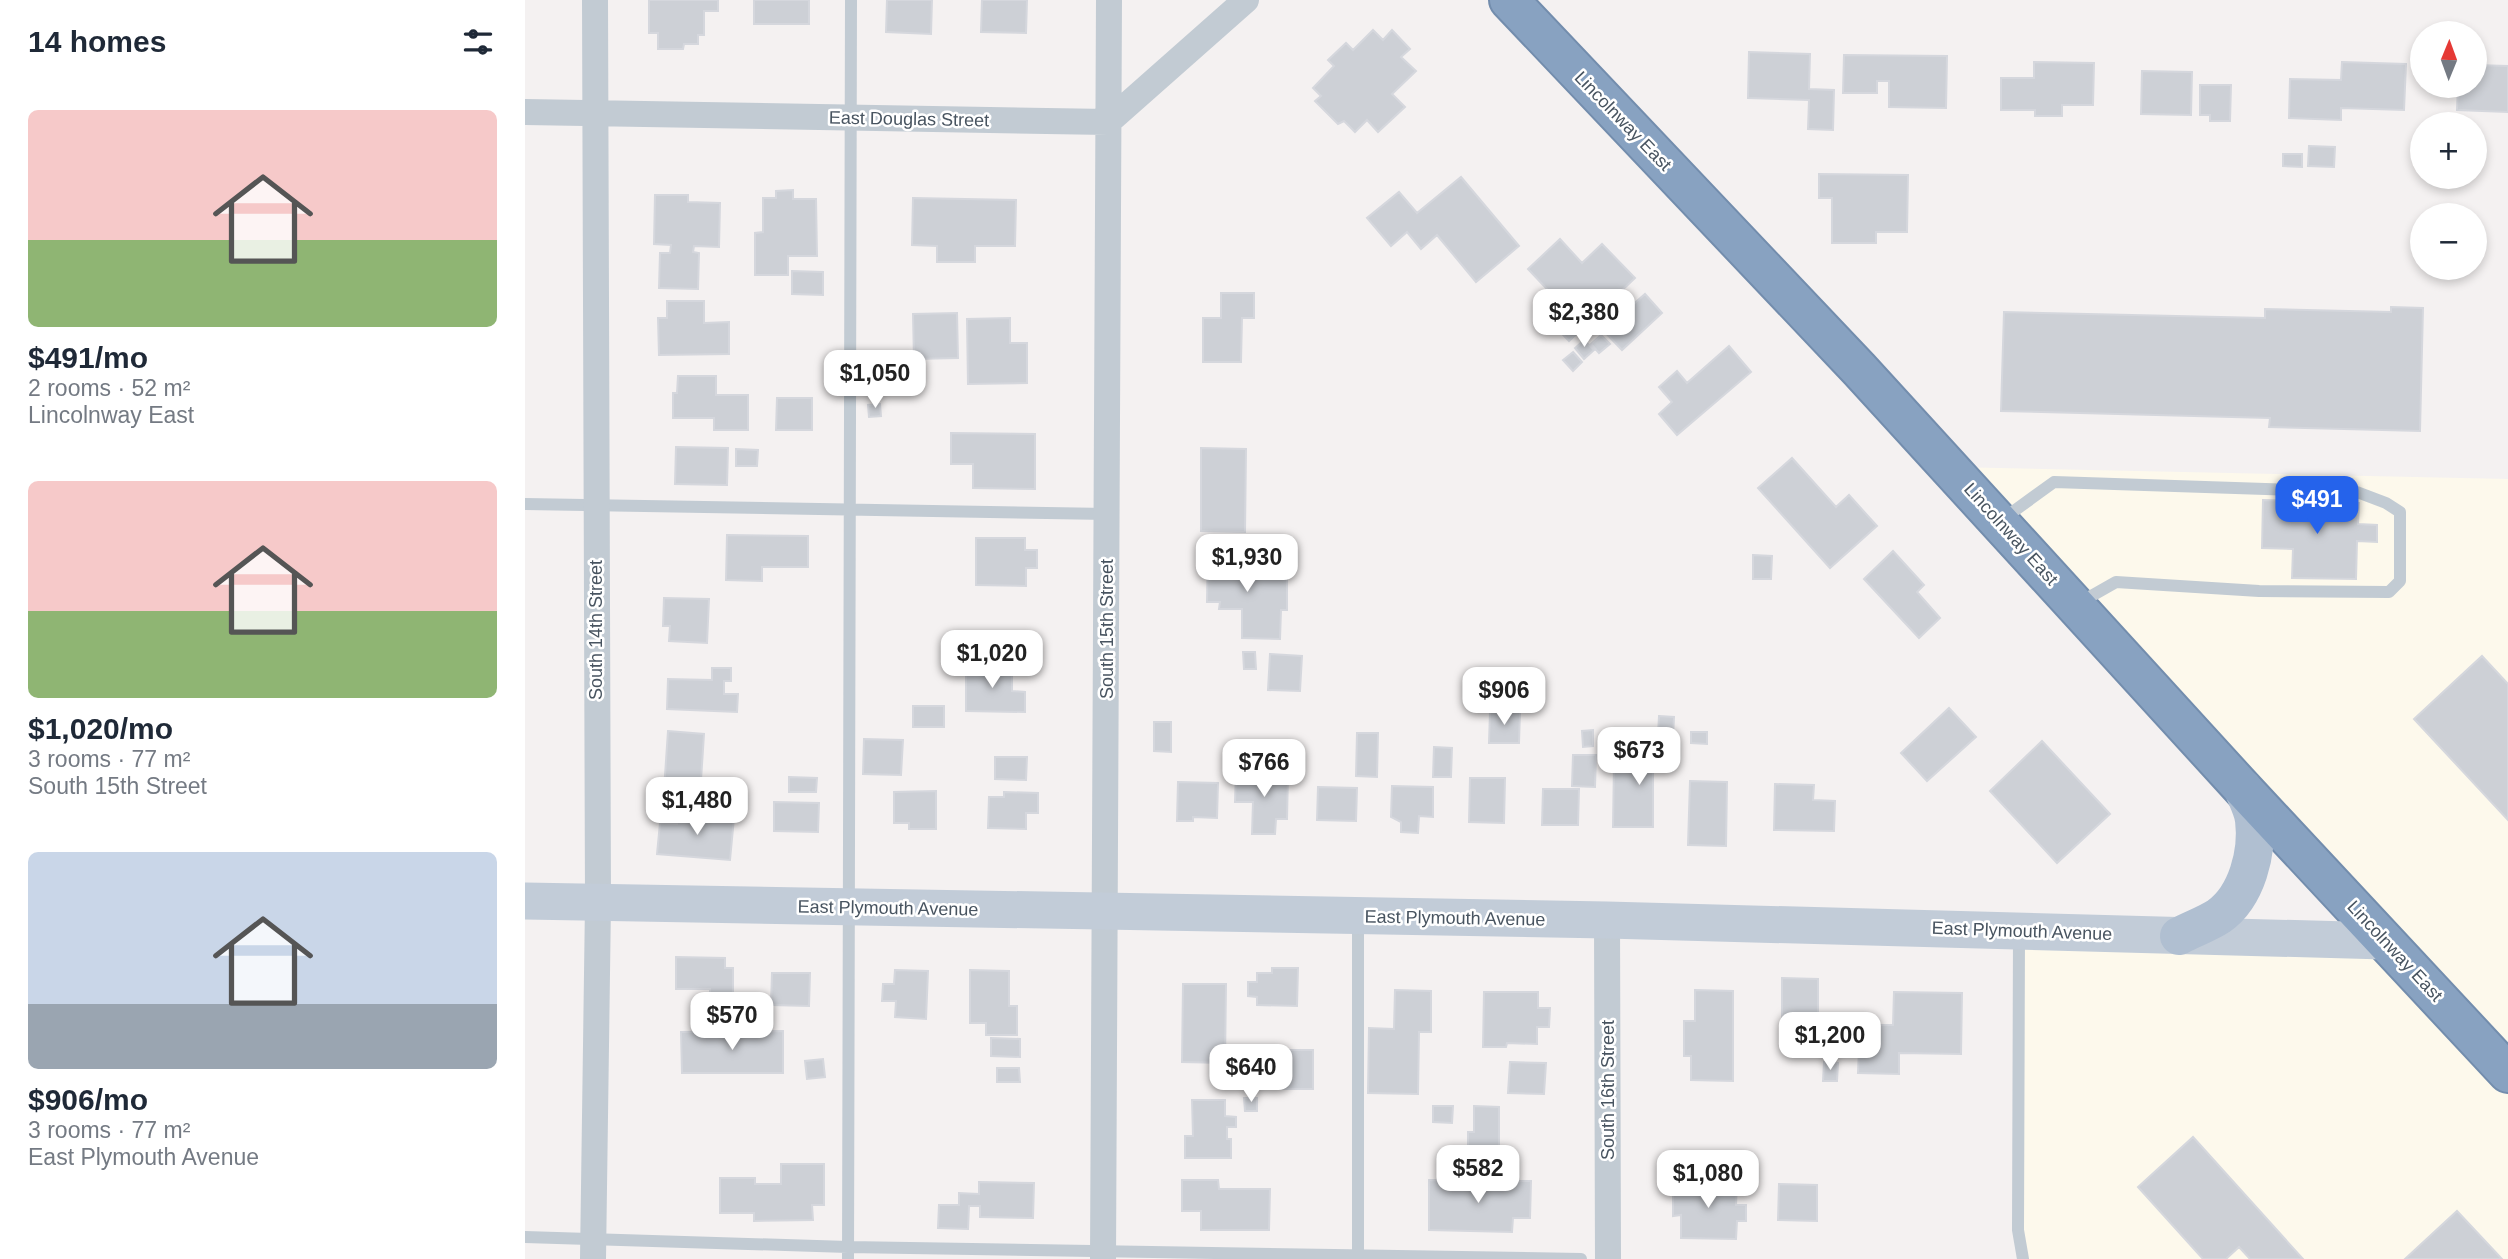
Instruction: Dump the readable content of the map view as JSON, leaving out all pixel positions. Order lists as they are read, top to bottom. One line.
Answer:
{"streets":{"highway":["Lincolnway East"],"main road":["East Plymouth Avenue"],"street":["East Douglas Street","South 15th Street","South 14th Street","South 16th Street"]},"crossings":[["East Douglas Street","South 15th Street"],["East Douglas Street","South 14th Street"],["Lincolnway East","East Plymouth Avenue"],["South 15th Street","East Plymouth Avenue"],["South 14th Street","East Plymouth Avenue"],["East Plymouth Avenue","South 16th Street"]],"north":"top","page":{"heading":"14 homes","map_buttons":["+","−"],"list":[{"name":"$491/mo","note":"2 rooms · 52 m² · Lincolnway East"},{"name":"$1,020/mo","note":"3 rooms · 77 m² · South 15th Street"},{"name":"$906/mo","note":"3 rooms · 77 m² · East Plymouth Avenue"}],"price":["$2,380","$1,050","$491","$1,930","$1,020","$906","$673","$766","$1,480","$570","$1,200","$640","$582","$1,080"]}}
